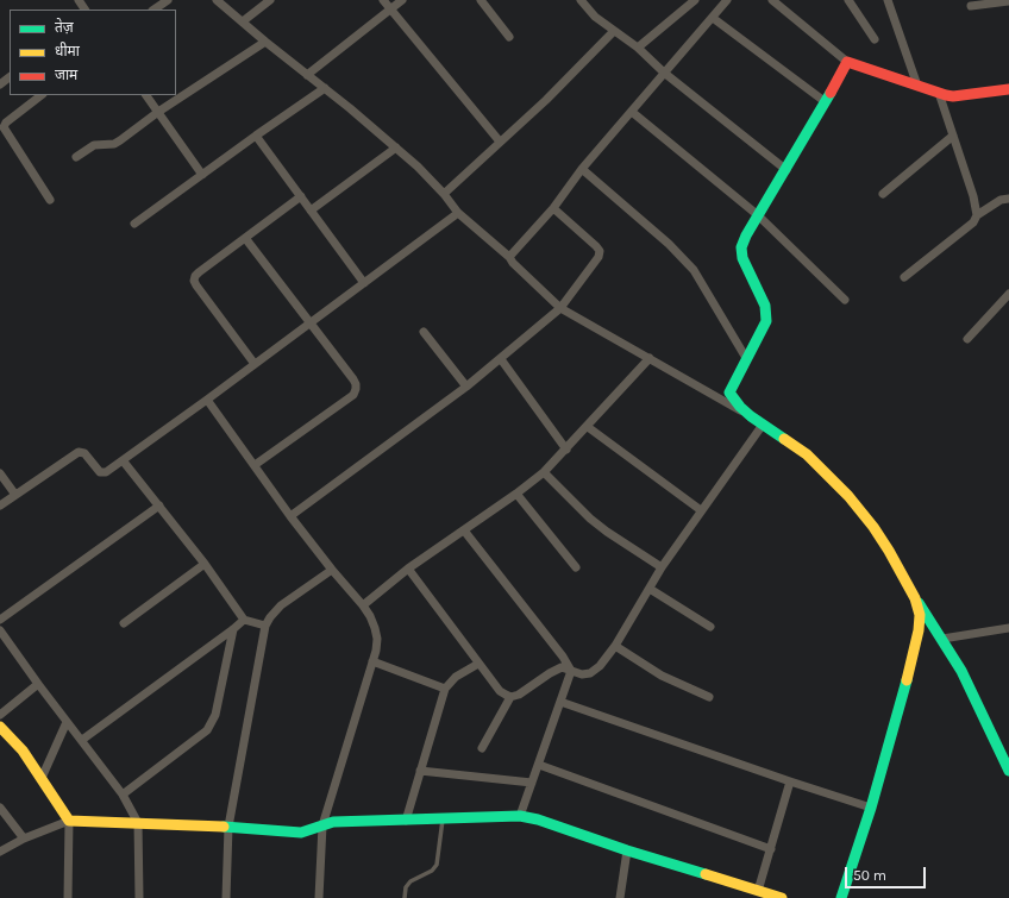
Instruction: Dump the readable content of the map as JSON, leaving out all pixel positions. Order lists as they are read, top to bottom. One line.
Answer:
{"legend":["तेज़","धीमा","जाम"],"scale_bar":"50 m"}
